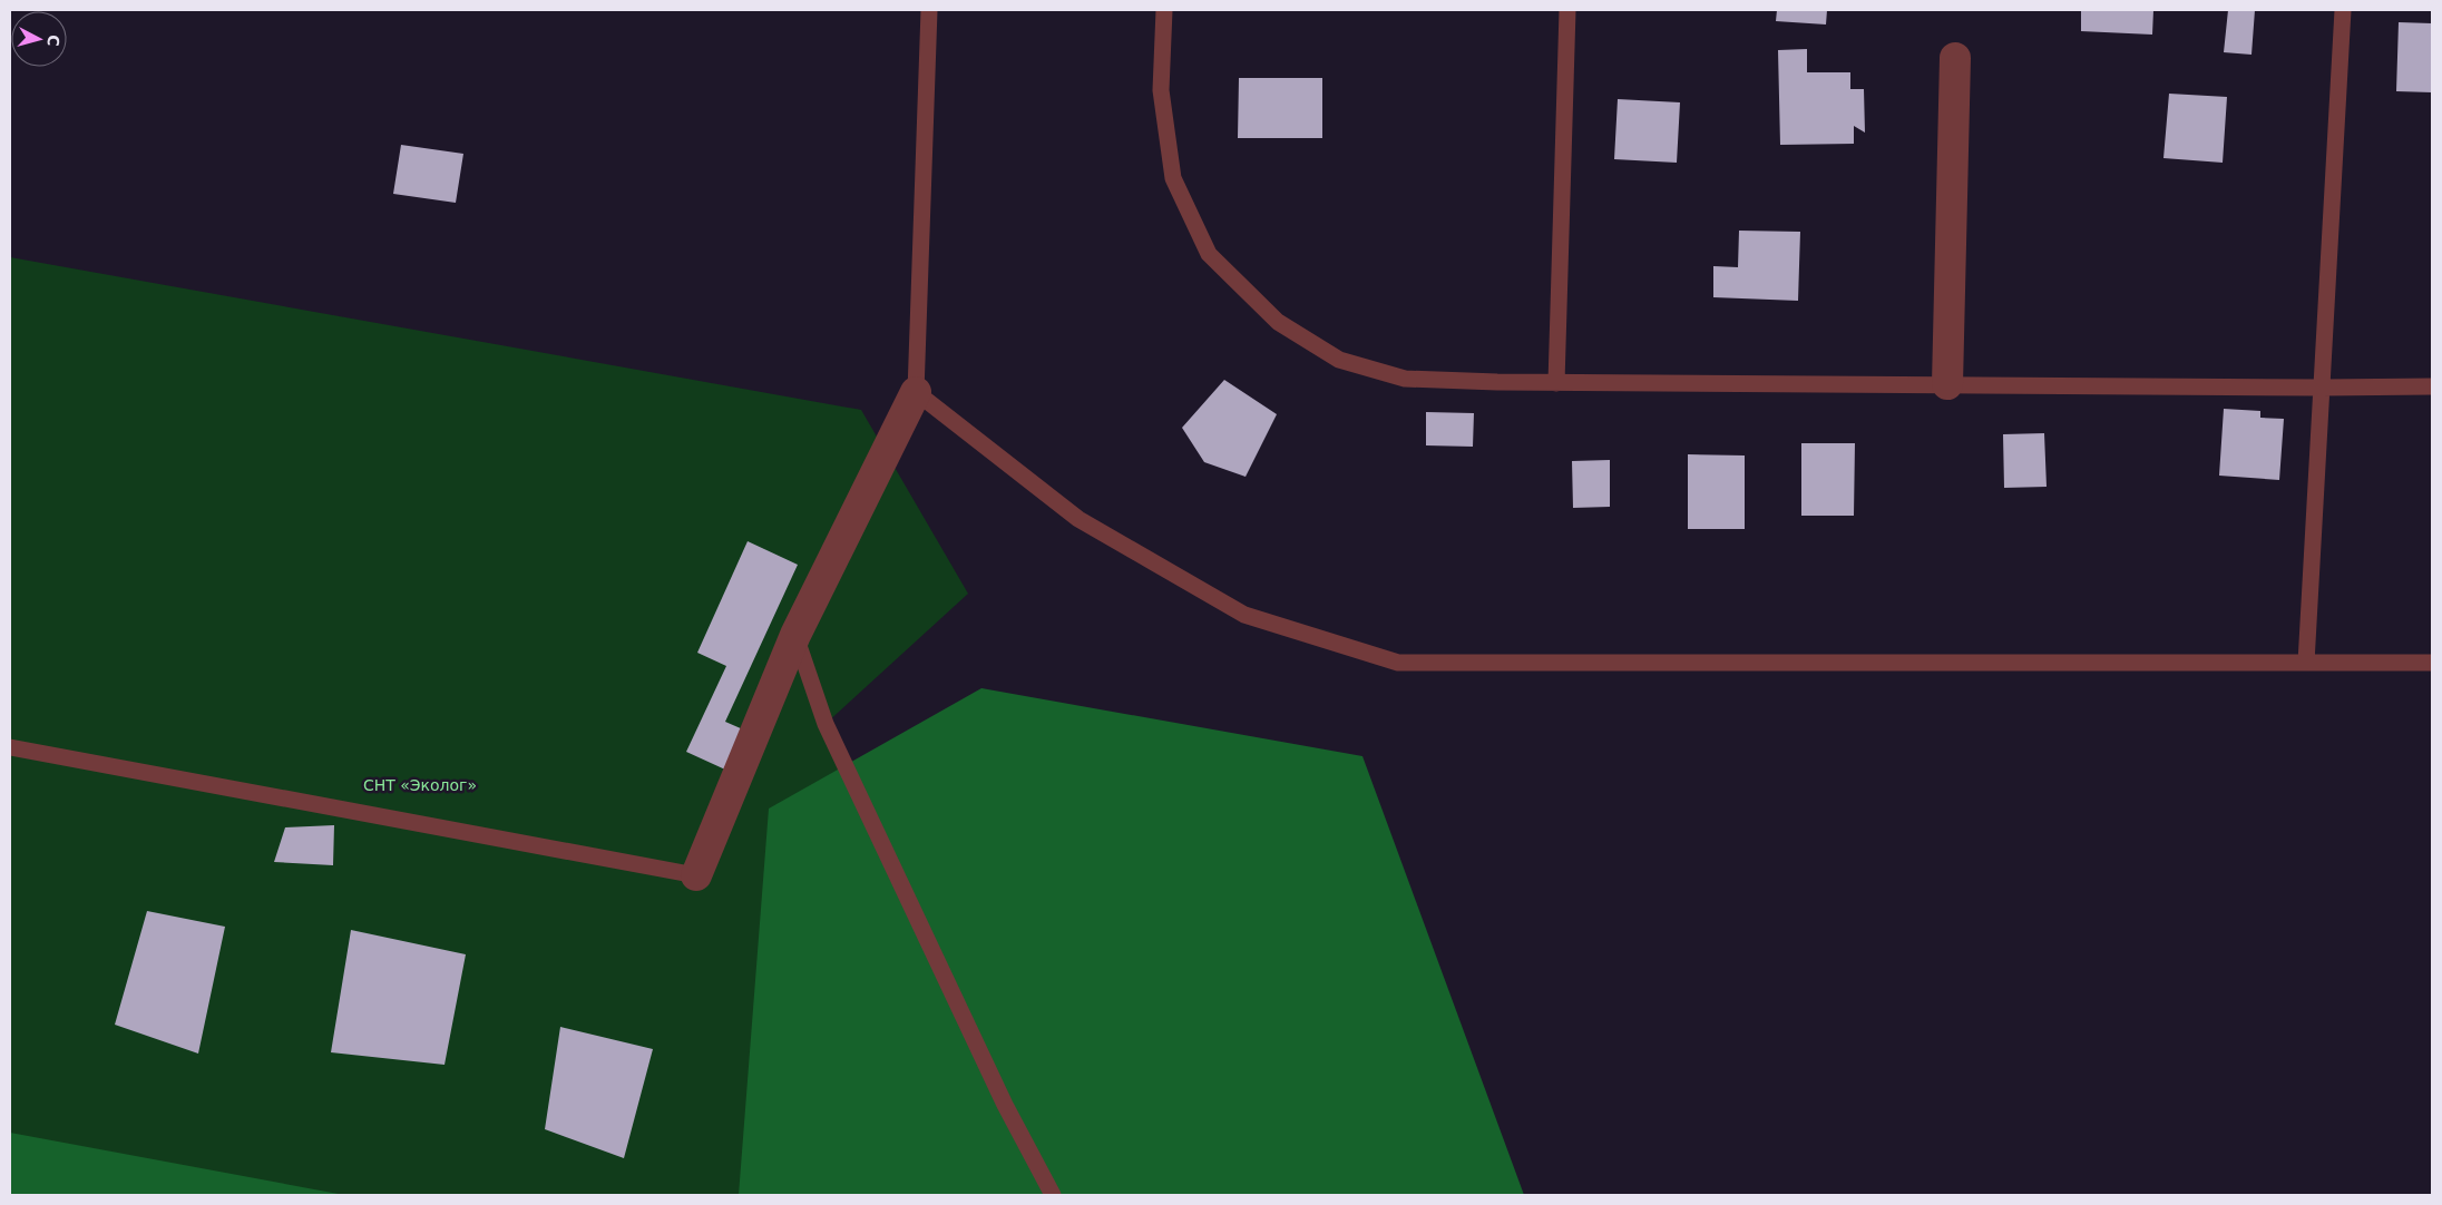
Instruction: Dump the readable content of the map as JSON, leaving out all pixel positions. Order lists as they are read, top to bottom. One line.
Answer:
{"parks":["СНТ «Эколог»"],"north":"right"}
